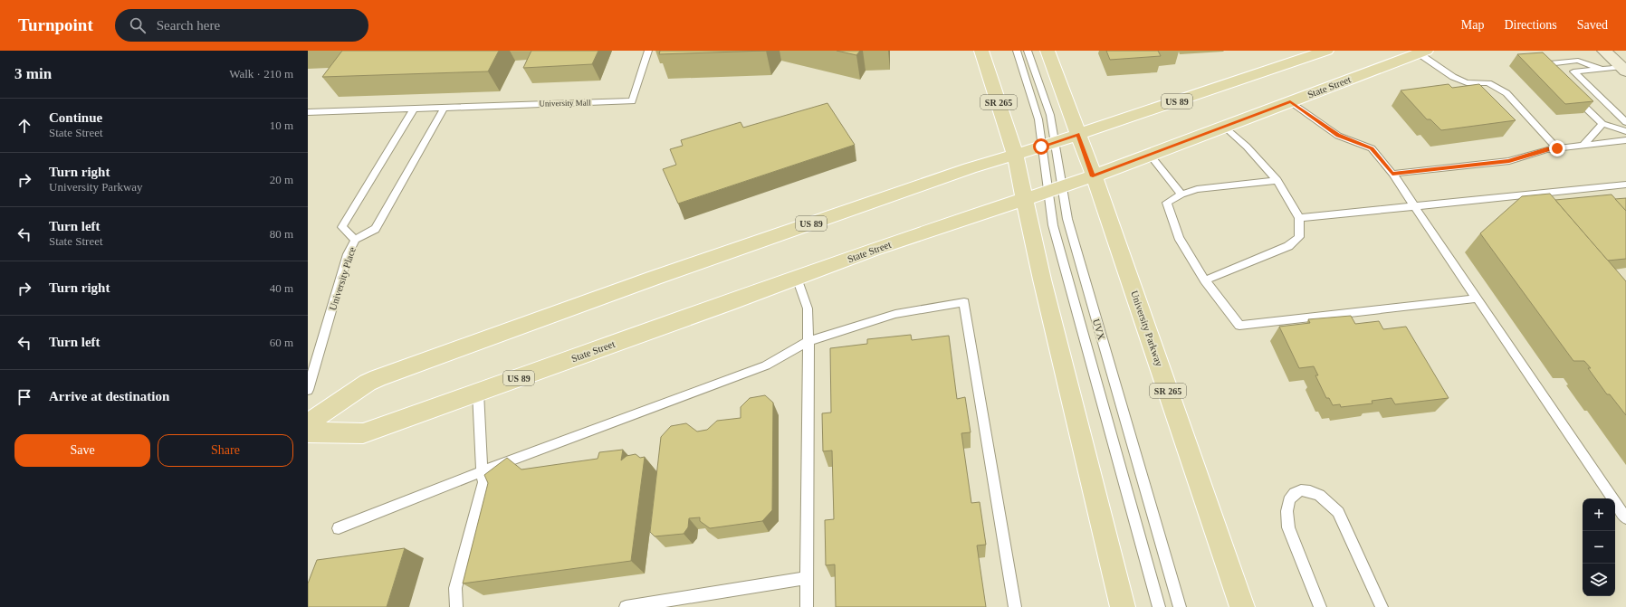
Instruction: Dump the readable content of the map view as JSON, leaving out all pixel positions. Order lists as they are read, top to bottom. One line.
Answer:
{"streets":{"main road":["State Street","US 89","SR 265","University Parkway"],"lane":["University Mall","University Place","UVX"]},"crossings":[["State Street","SR 265"],["State Street","University Parkway"],["State Street","UVX"],["US 89","SR 265"],["US 89","University Parkway"],["US 89","UVX"],["University Mall","University Place"]],"page":{"header":"Turnpoint","search":"Search here","nav":["Map","Directions","Saved"],"heading":["3 min","Walk · 210 m"],"list":[["Continue","State Street","10 m"],["Turn right","University Parkway","20 m"],["Turn left","State Street","80 m"],["Turn right","40 m"],["Turn left","60 m"],"Arrive at destination"],"buttons":["Save","Share"],"map_buttons":["+","−"]}}
